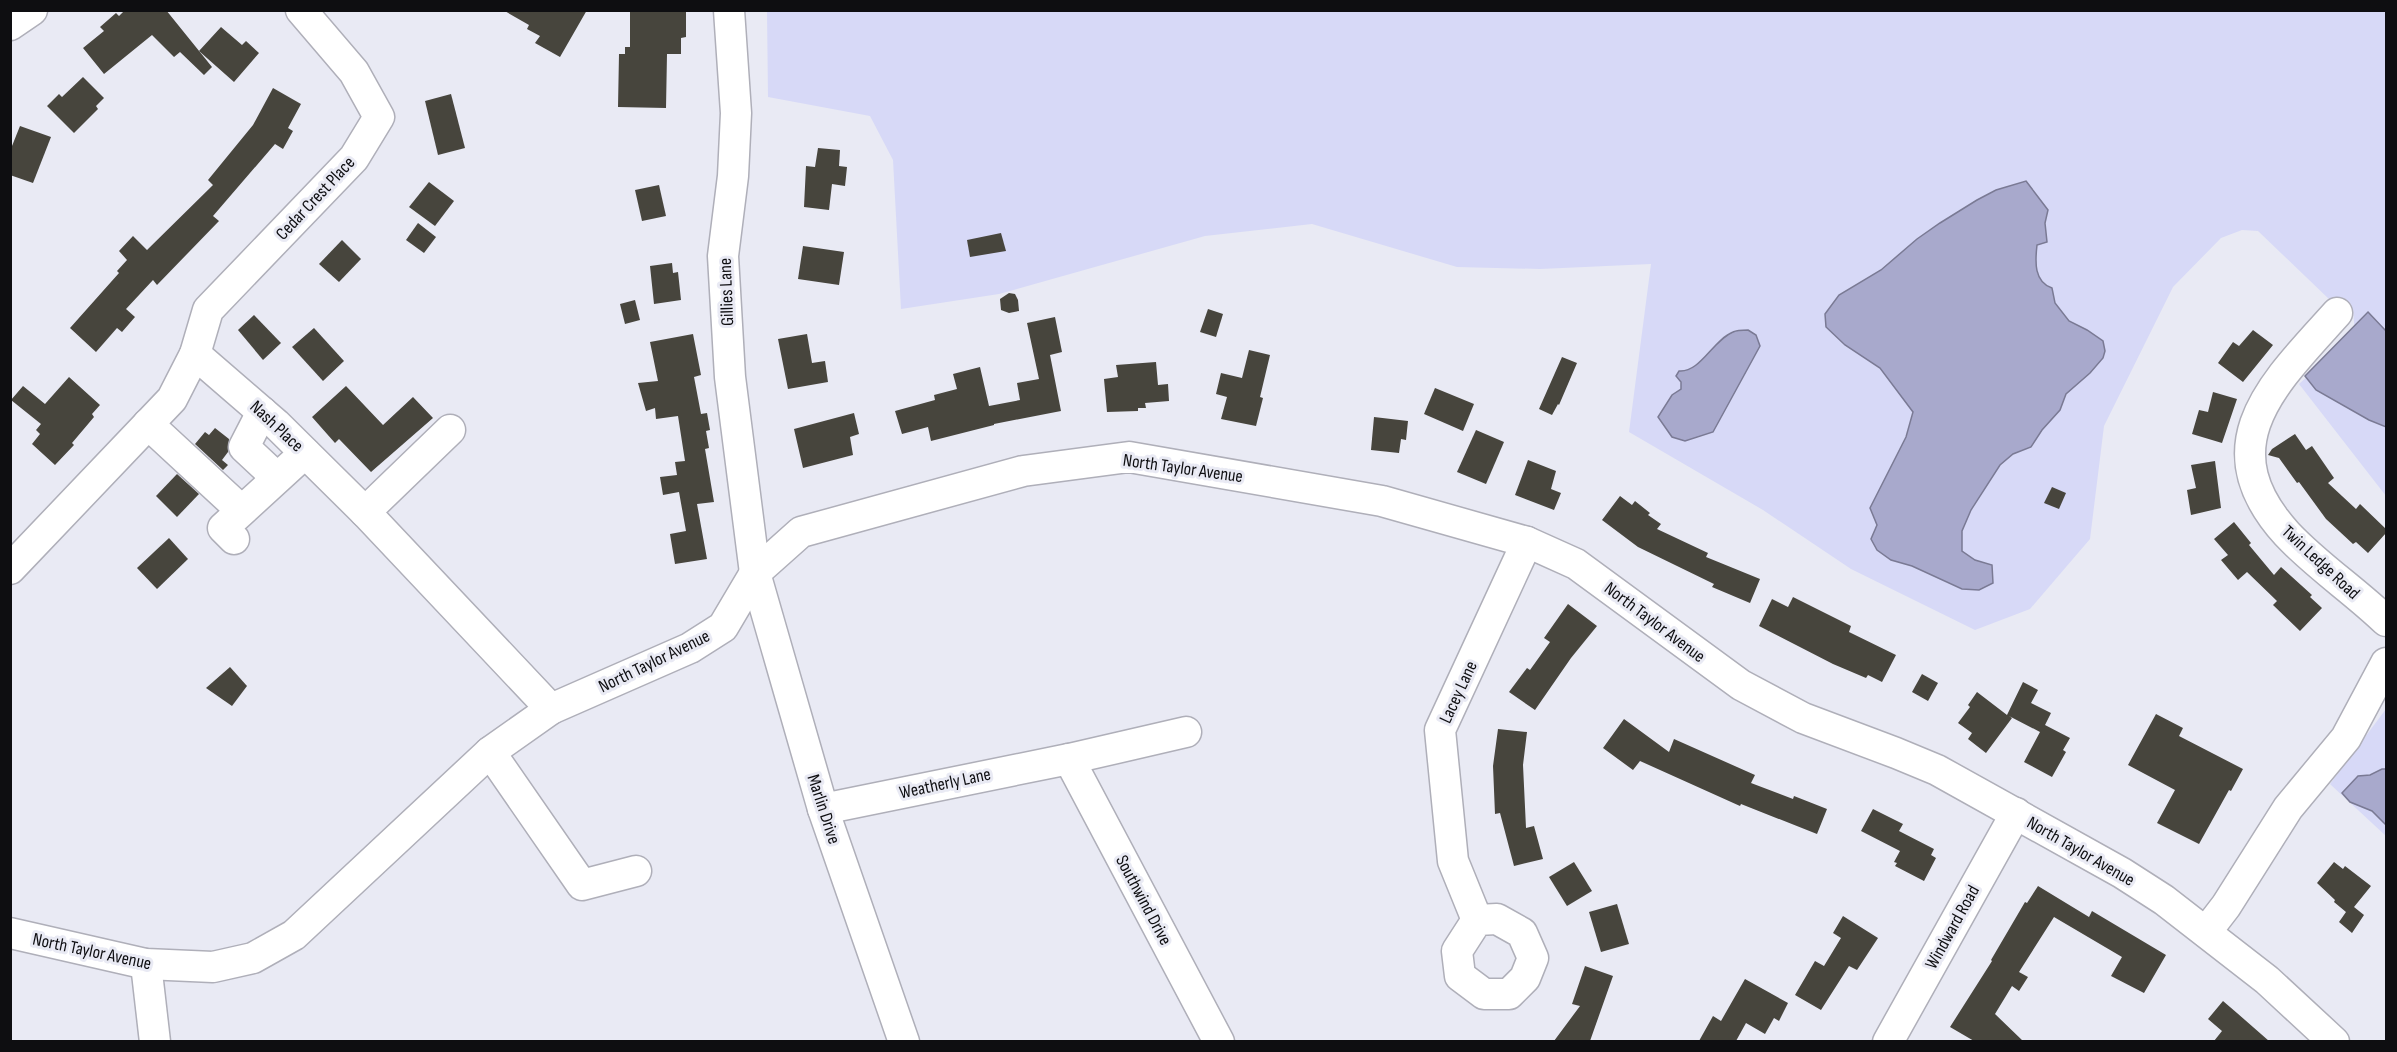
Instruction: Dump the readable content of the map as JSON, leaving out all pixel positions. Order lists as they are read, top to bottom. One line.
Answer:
{"streets":{"street":["Cedar Crest Place","Gillies Lane","Nash Place","North Taylor Avenue","Twin Ledge Road","Lacey Lane","Weatherly Lane","Marlin Drive","Southwind Drive","Windward Road"]},"crossings":[["Cedar Crest Place","Nash Place"],["Gillies Lane","North Taylor Avenue"],["Gillies Lane","Marlin Drive"],["Nash Place","North Taylor Avenue"],["North Taylor Avenue","Lacey Lane"],["North Taylor Avenue","Marlin Drive"],["North Taylor Avenue","Windward Road"],["Weatherly Lane","Marlin Drive"],["Weatherly Lane","Southwind Drive"]]}
